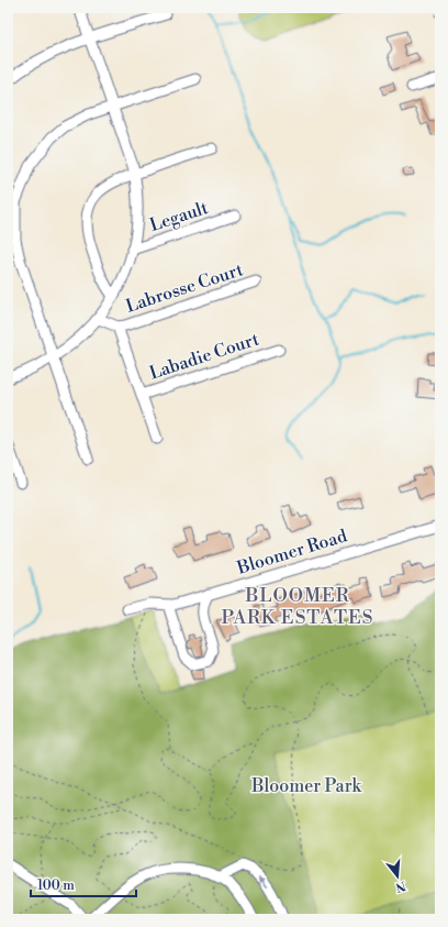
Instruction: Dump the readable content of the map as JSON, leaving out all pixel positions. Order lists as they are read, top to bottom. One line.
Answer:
{"streets":{"street":["Legault","Labrosse Court","Labadie Court","Bloomer Road"]},"districts":["BLOOMER PARK ESTATES"],"parks":["Bloomer Park"],"scale_bar":"100 m","north":"bottom"}
